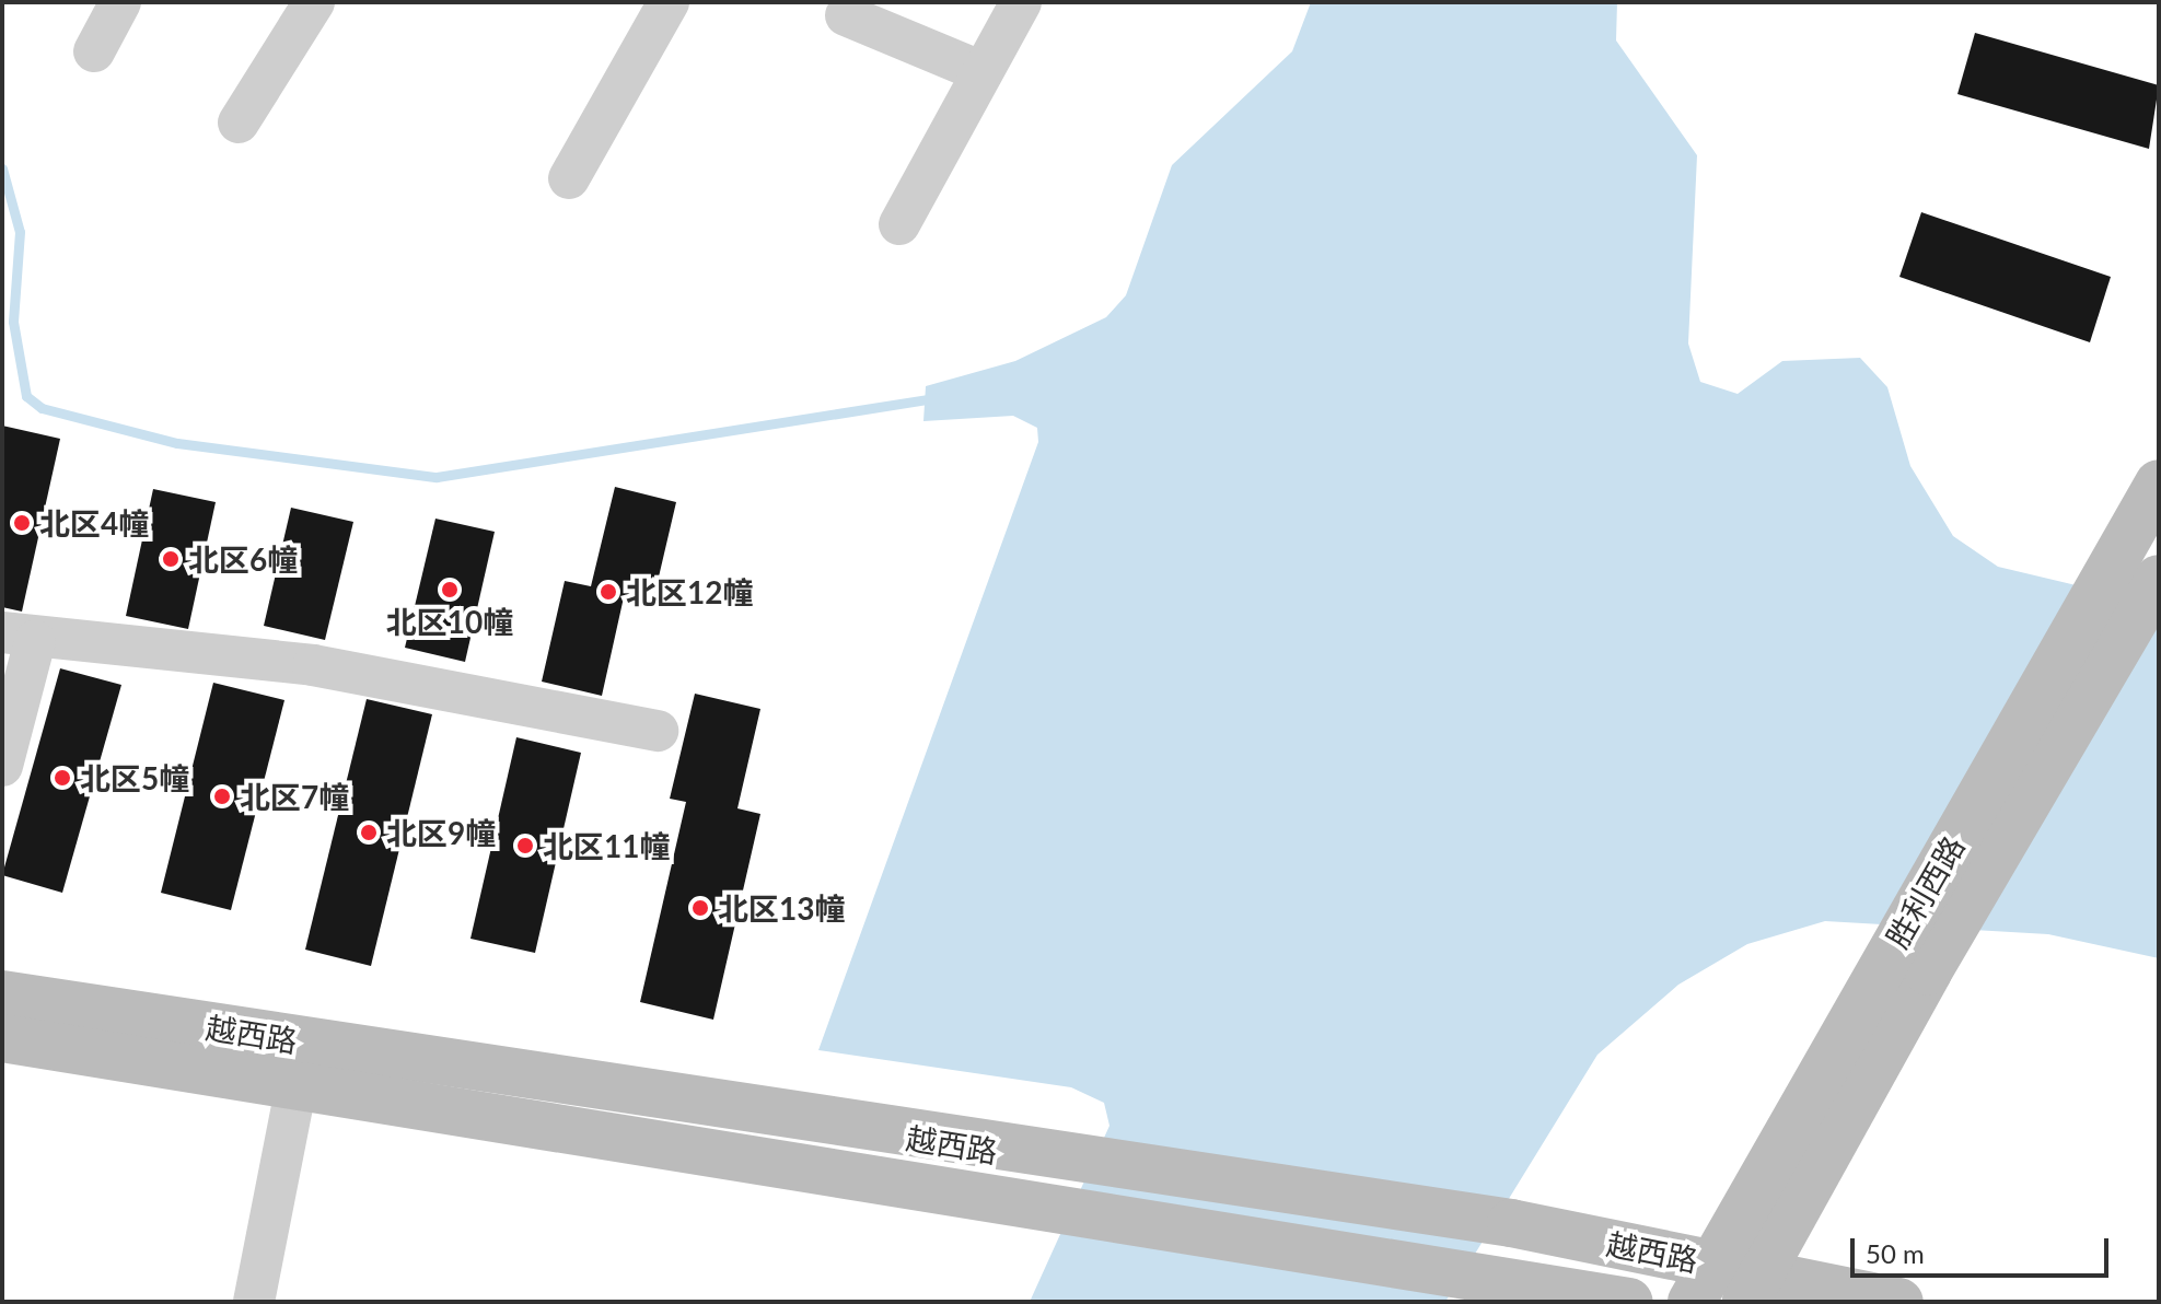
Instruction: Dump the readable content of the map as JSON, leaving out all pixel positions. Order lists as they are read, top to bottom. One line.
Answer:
{"streets":{"main road":["胜利西路","越西路"]},"crossings":[["胜利西路","越西路"]],"places":["北区4幢","北区6幢","北区10幢","北区12幢","北区5幢","北区7幢","北区9幢","北区11幢","北区13幢"],"scale_bar":"50 m"}
